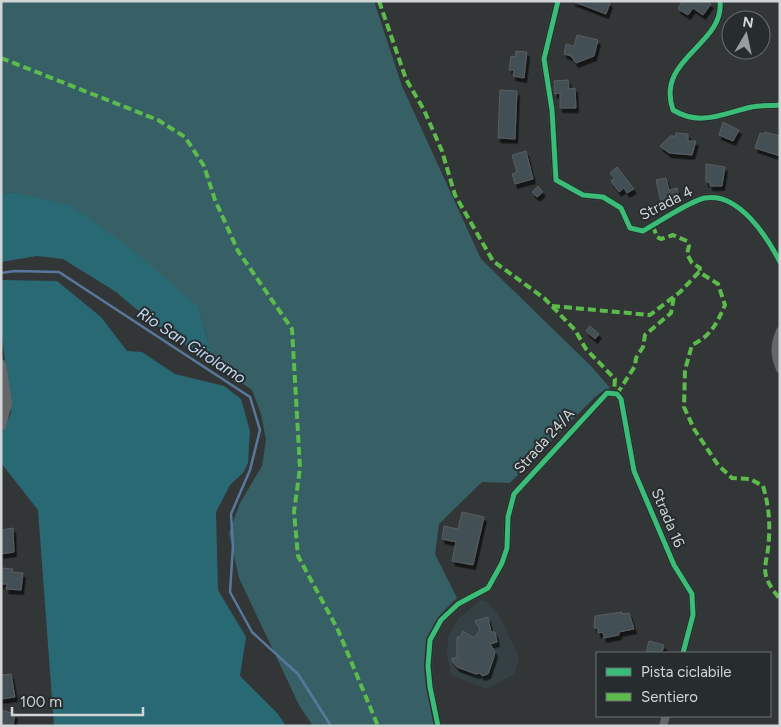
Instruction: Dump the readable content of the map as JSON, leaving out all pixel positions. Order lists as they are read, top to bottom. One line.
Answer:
{"streets":{"street":["Strada 4","Strada 24/A","Strada 16"]},"crossings":[["Strada 24/A","Strada 16"]],"water":["Rio San Girolamo"],"legend":["Pista ciclabile","Sentiero"],"scale_bar":"100 m","north":"top"}
